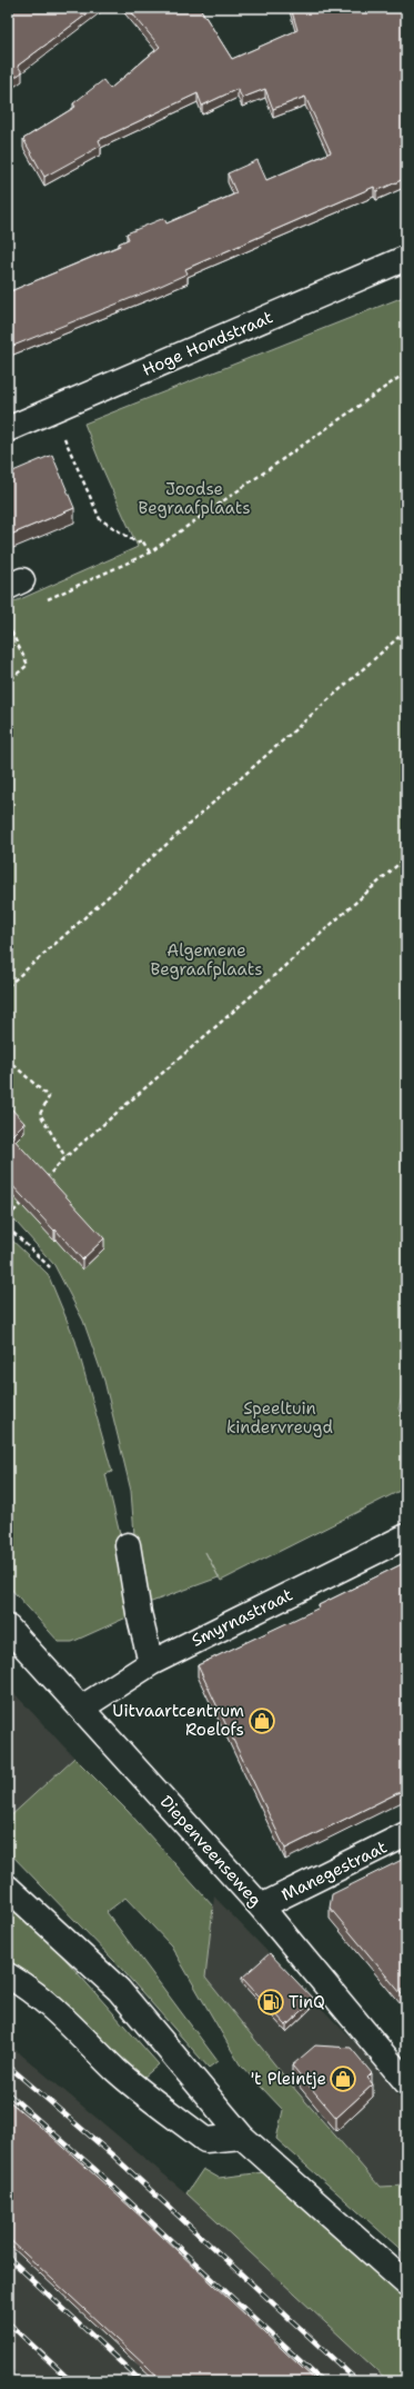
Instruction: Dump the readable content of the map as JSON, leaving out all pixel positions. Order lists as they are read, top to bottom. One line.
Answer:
{"streets":{"street":["Hoge Hondstraat","Smyrnastraat","Diepenveenseweg","Manegestraat"]},"crossings":[["Smyrnastraat","Diepenveenseweg"],["Diepenveenseweg","Manegestraat"]],"parks":["Joodse Begraafplaats","Algemene Begraafplaats","Speeltuin kindervreugd"],"places":{"shop":["Uitvaartcentrum Roelofs","'t Pleintje"],"fuel station":["TinQ"]}}
